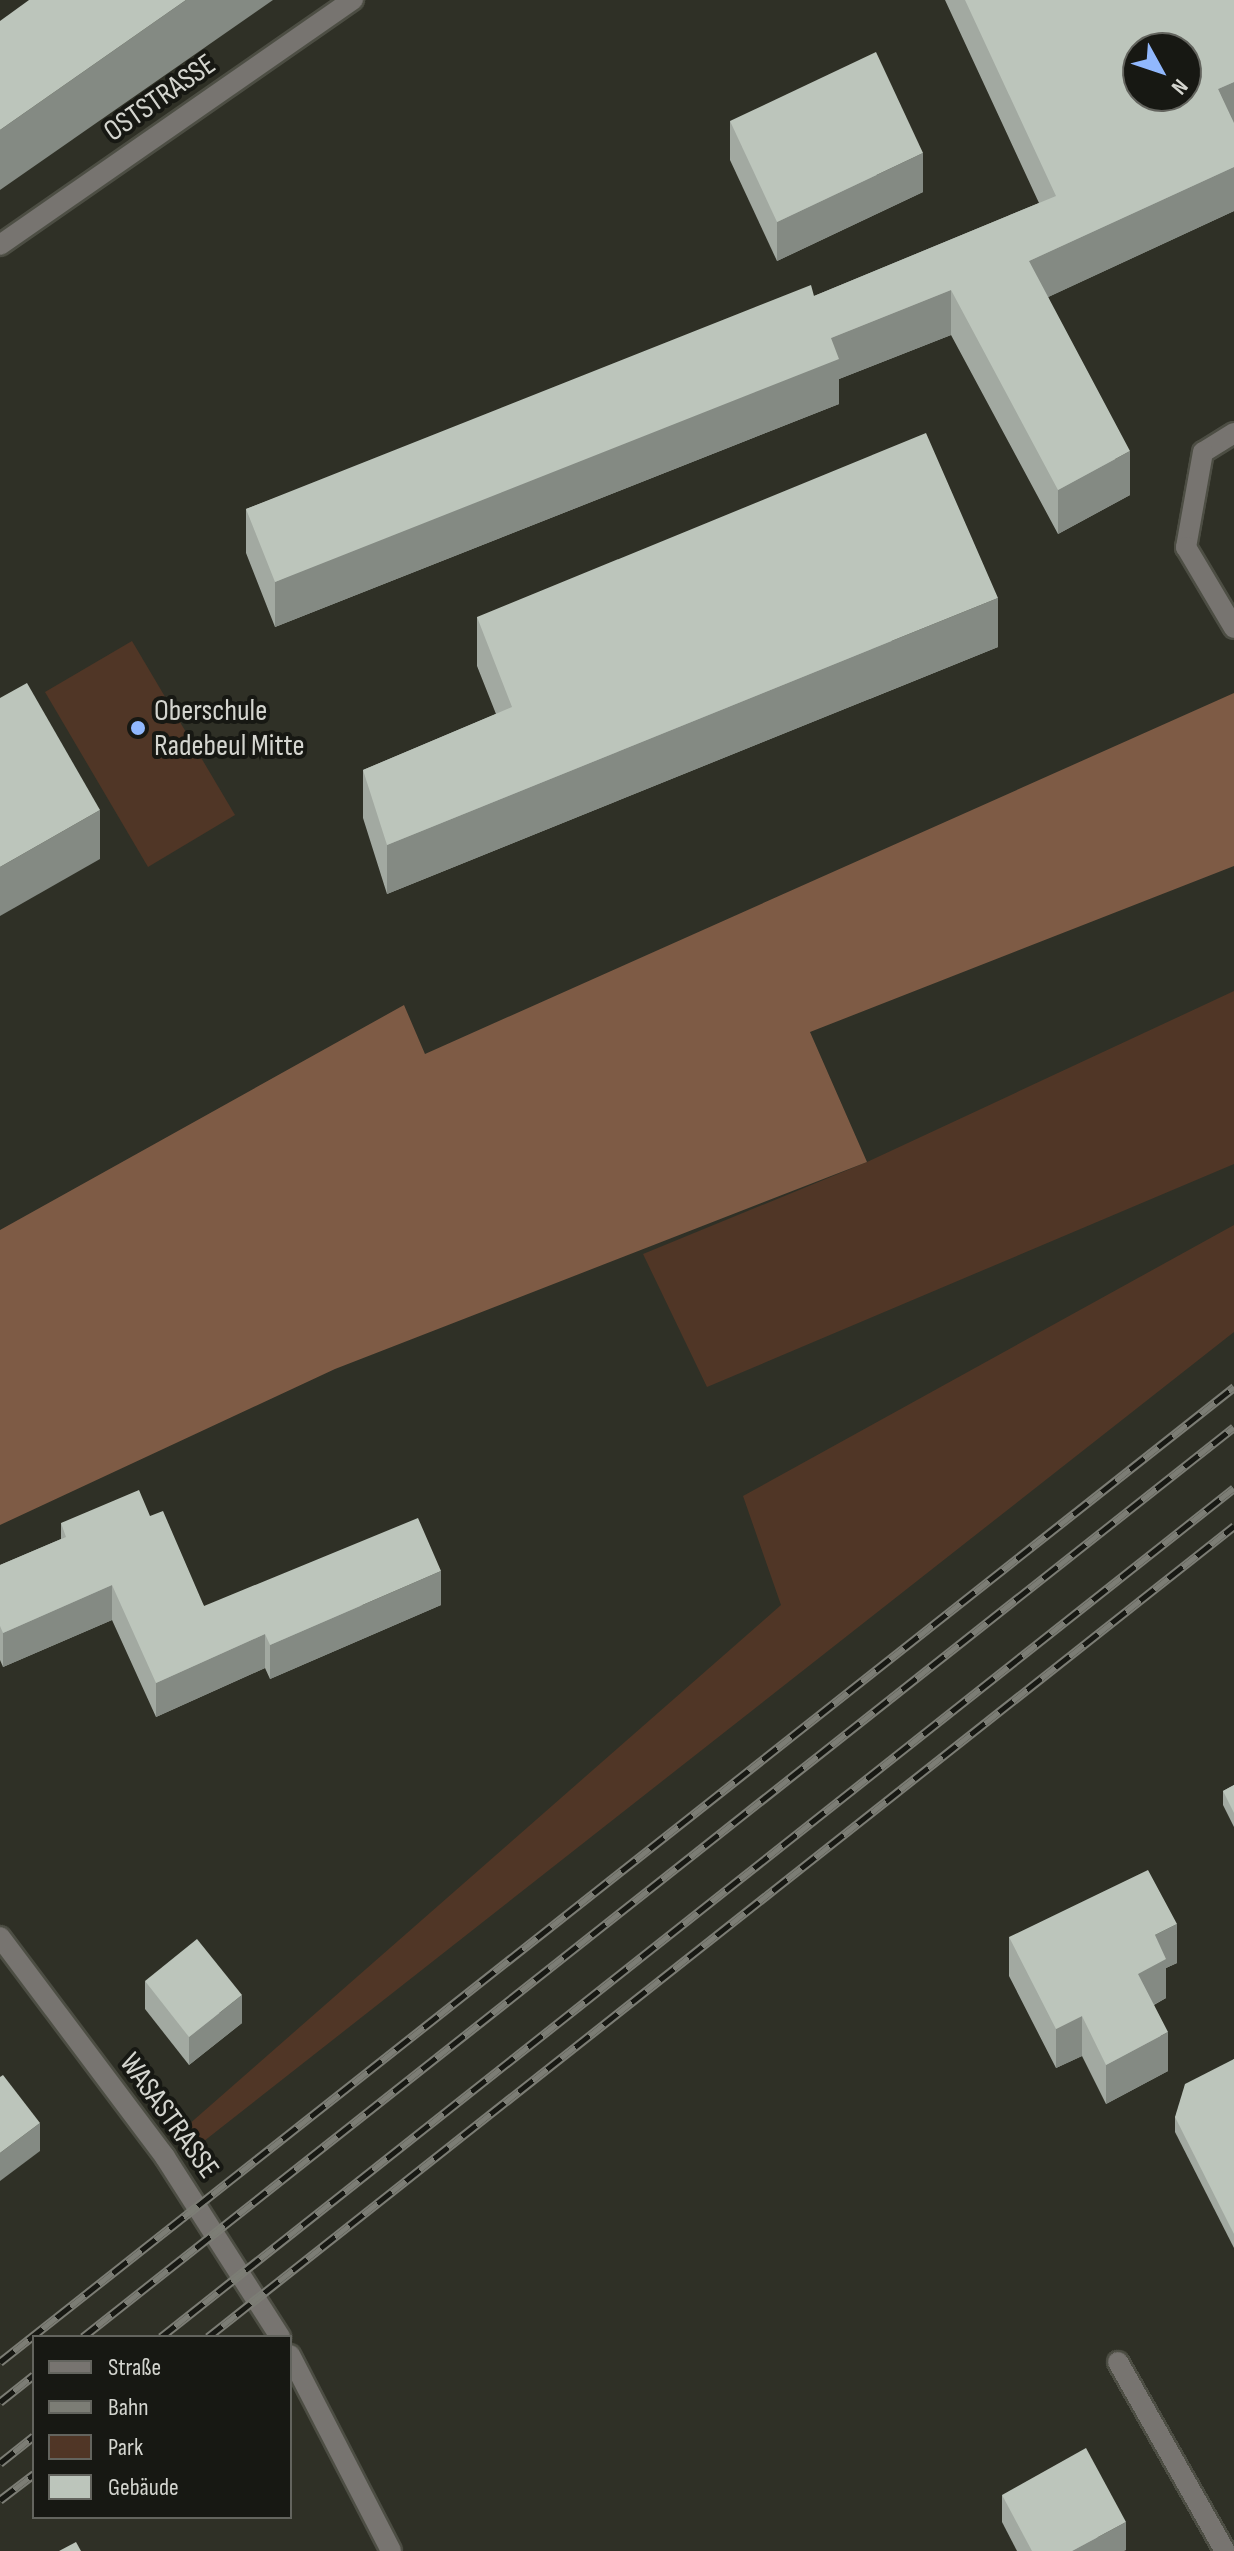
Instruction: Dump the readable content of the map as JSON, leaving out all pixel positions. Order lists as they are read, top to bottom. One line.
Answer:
{"streets":{"street":["OSTSTRASSE","WASASTRASSE"]},"places":["Oberschule Radebeul Mitte"],"legend":["Straße","Bahn","Park","Gebäude"],"north":"bottom right"}
